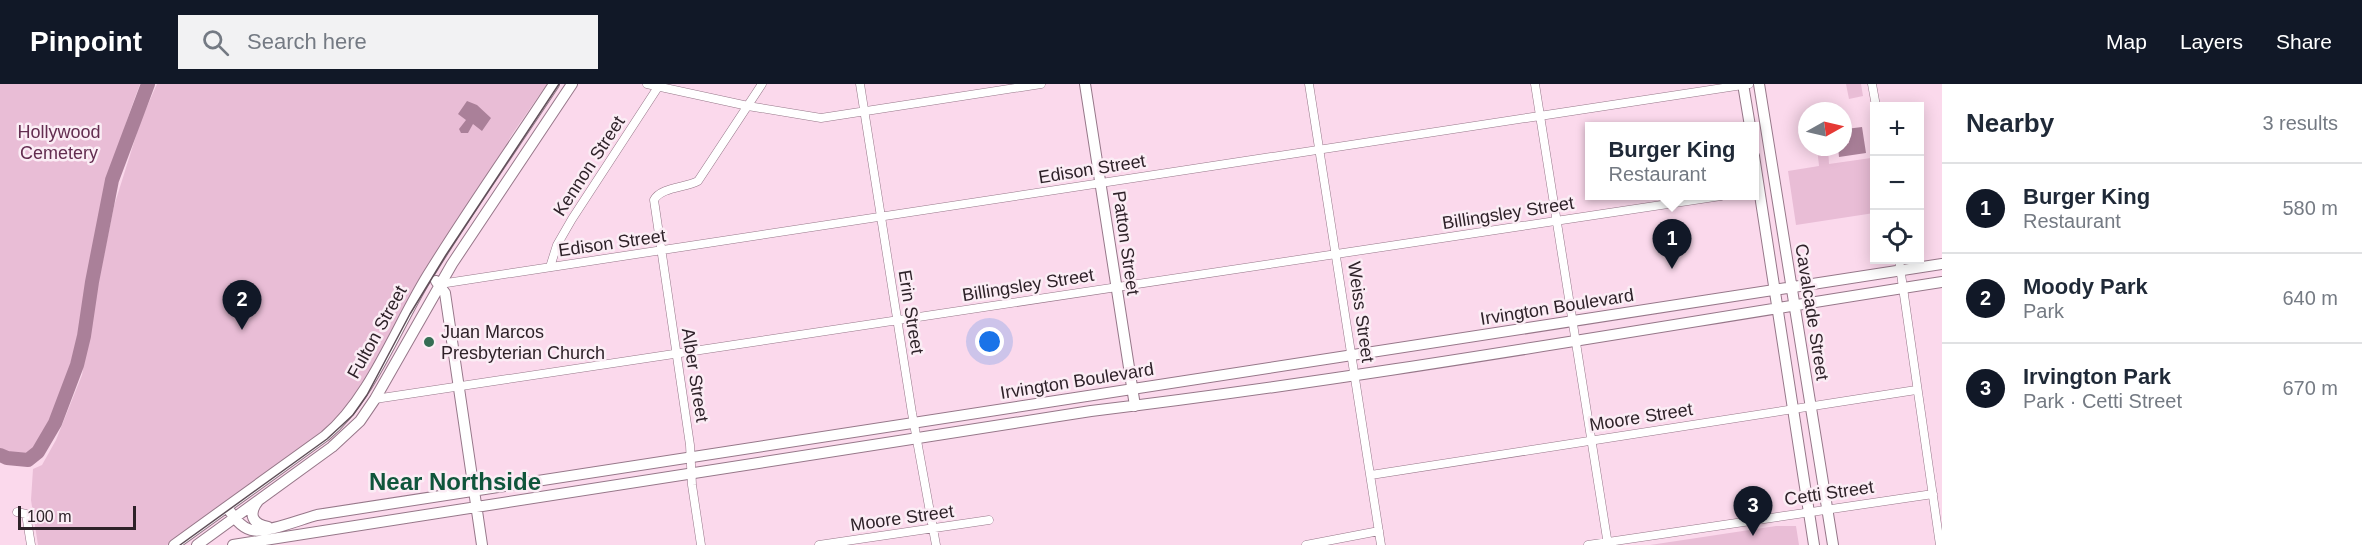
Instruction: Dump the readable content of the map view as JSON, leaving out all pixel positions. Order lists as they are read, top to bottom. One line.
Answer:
{"streets":{"main road":["Patton Street","Irvington Boulevard","Cavalcade Street","Fulton Street"],"street":["Kennon Street","Edison Street","Billingsley Street","Erin Street","Weiss Street","Alber Street","Moore Street","Cetti Street"]},"crossings":[["Kennon Street","Edison Street"],["Edison Street","Patton Street"],["Edison Street","Erin Street"],["Edison Street","Weiss Street"],["Edison Street","Fulton Street"],["Edison Street","Alber Street"],["Billingsley Street","Patton Street"],["Billingsley Street","Erin Street"],["Billingsley Street","Weiss Street"],["Billingsley Street","Fulton Street"],["Billingsley Street","Alber Street"],["Patton Street","Irvington Boulevard"],["Irvington Boulevard","Erin Street"],["Irvington Boulevard","Weiss Street"],["Irvington Boulevard","Cavalcade Street"],["Irvington Boulevard","Fulton Street"],["Irvington Boulevard","Alber Street"],["Erin Street","Moore Street"],["Weiss Street","Moore Street"],["Cavalcade Street","Moore Street"],["Cavalcade Street","Cetti Street"]],"districts":["Near Northside"],"parks":["Hollywood Cemetery"],"places":["Juan Marcos Presbyterian Church"],"scale_bar":"100 m","north":"right","page":{"header":"Pinpoint","search":"Search here","nav":["Map","Layers","Share"],"heading":["Nearby","3 results"],"map_buttons":["+","−"],"popup":["Burger King","Restaurant"],"list":[{"mark":"1","name":"Burger King","note":"Restaurant","value":"580 m"},{"mark":"2","name":"Moody Park","note":"Park","value":"640 m"},{"mark":"3","name":"Irvington Park","note":"Park · Cetti Street","value":"670 m"}],"pins":["1","2","3"],"scale":"100 m"}}
